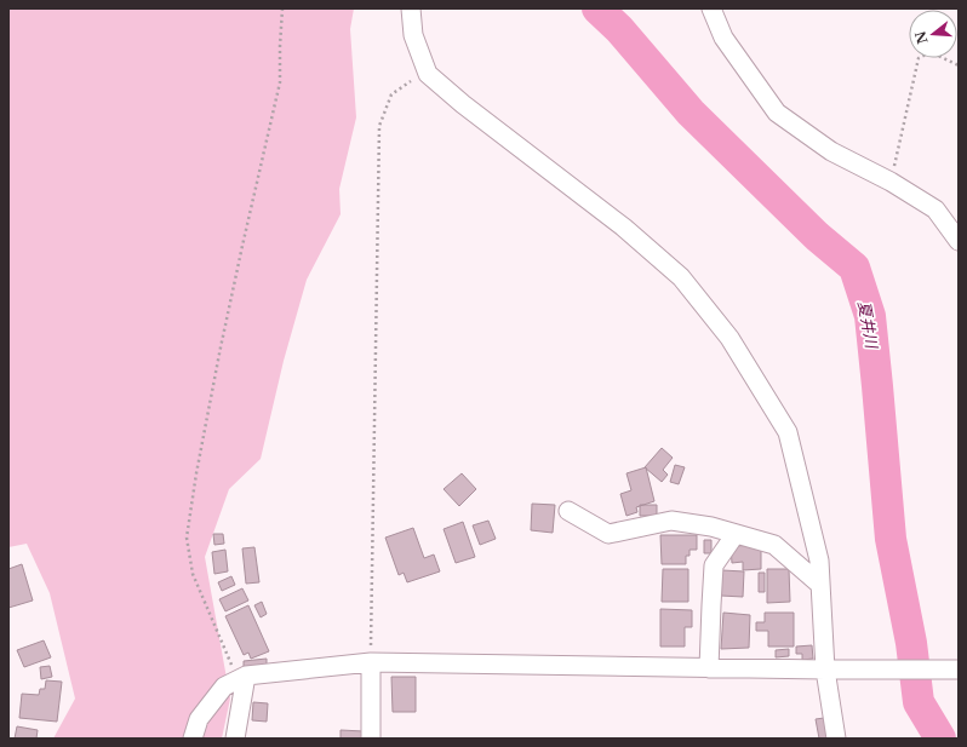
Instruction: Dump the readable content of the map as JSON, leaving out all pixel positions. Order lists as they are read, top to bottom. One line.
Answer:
{"water":["夏井川"],"north":"left"}
